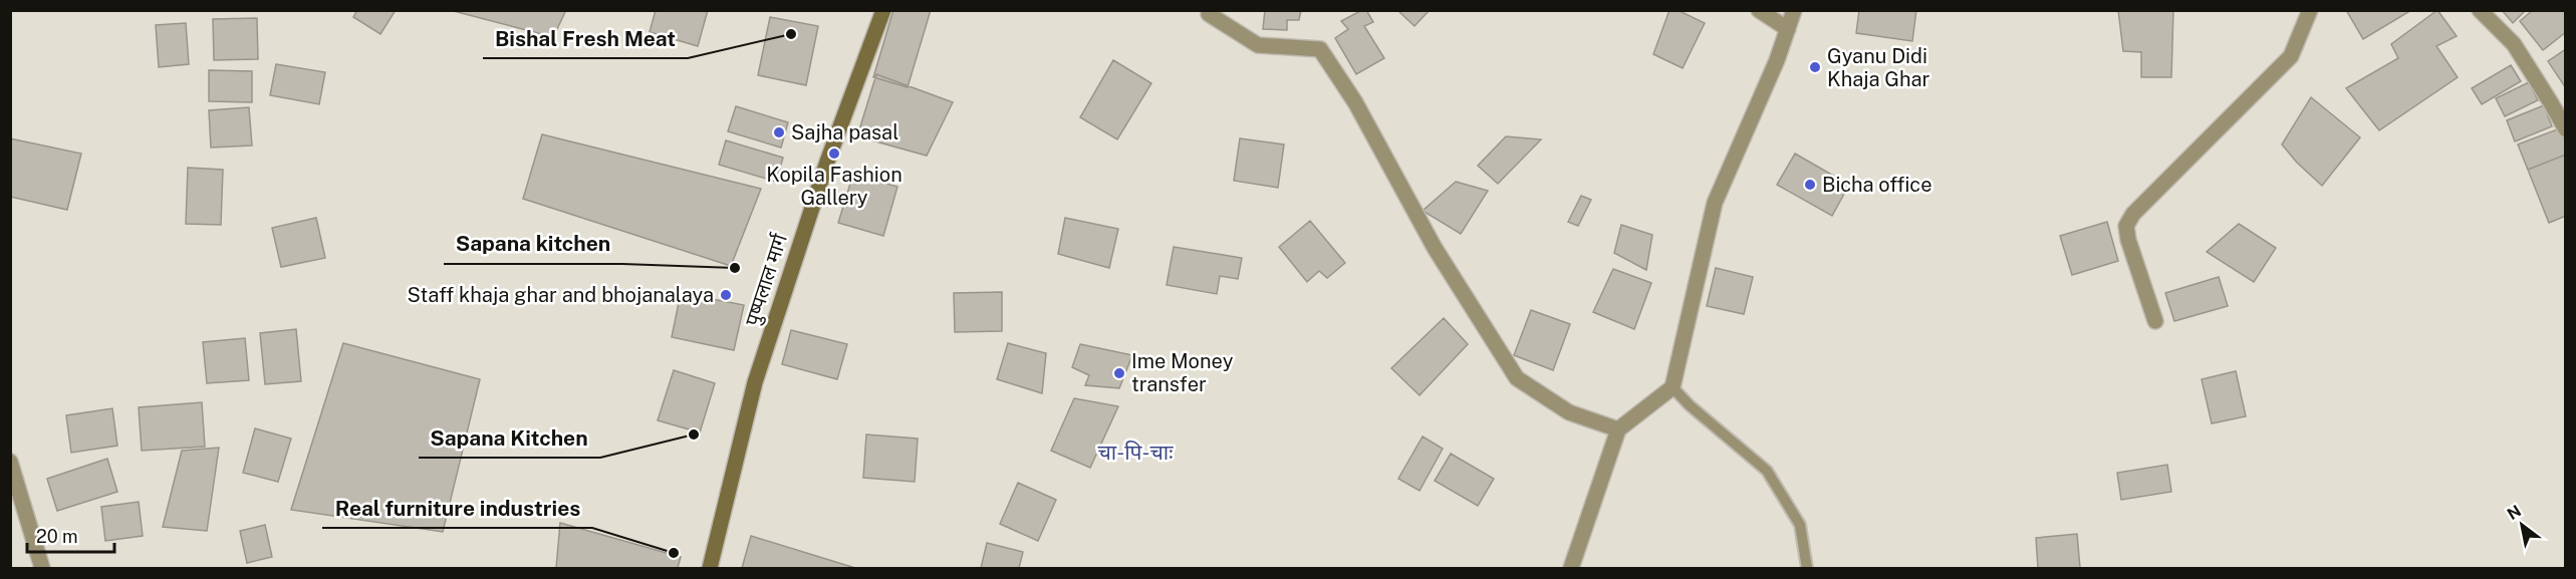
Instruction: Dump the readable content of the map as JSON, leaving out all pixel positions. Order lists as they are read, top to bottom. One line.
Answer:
{"streets":{"street":["पुष्पलाल मार्ग"]},"districts":["चा-पि-चाः"],"places":["Bishal Fresh Meat","Gyanu Didi Khaja Ghar","Sajha pasal","Kopila Fashion Gallery","Bicha office","Sapana kitchen","Staff khaja ghar and bhojanalaya","Ime Money transfer","Sapana Kitchen","Real furniture industries"],"scale_bar":"20 m","north":"top left"}
